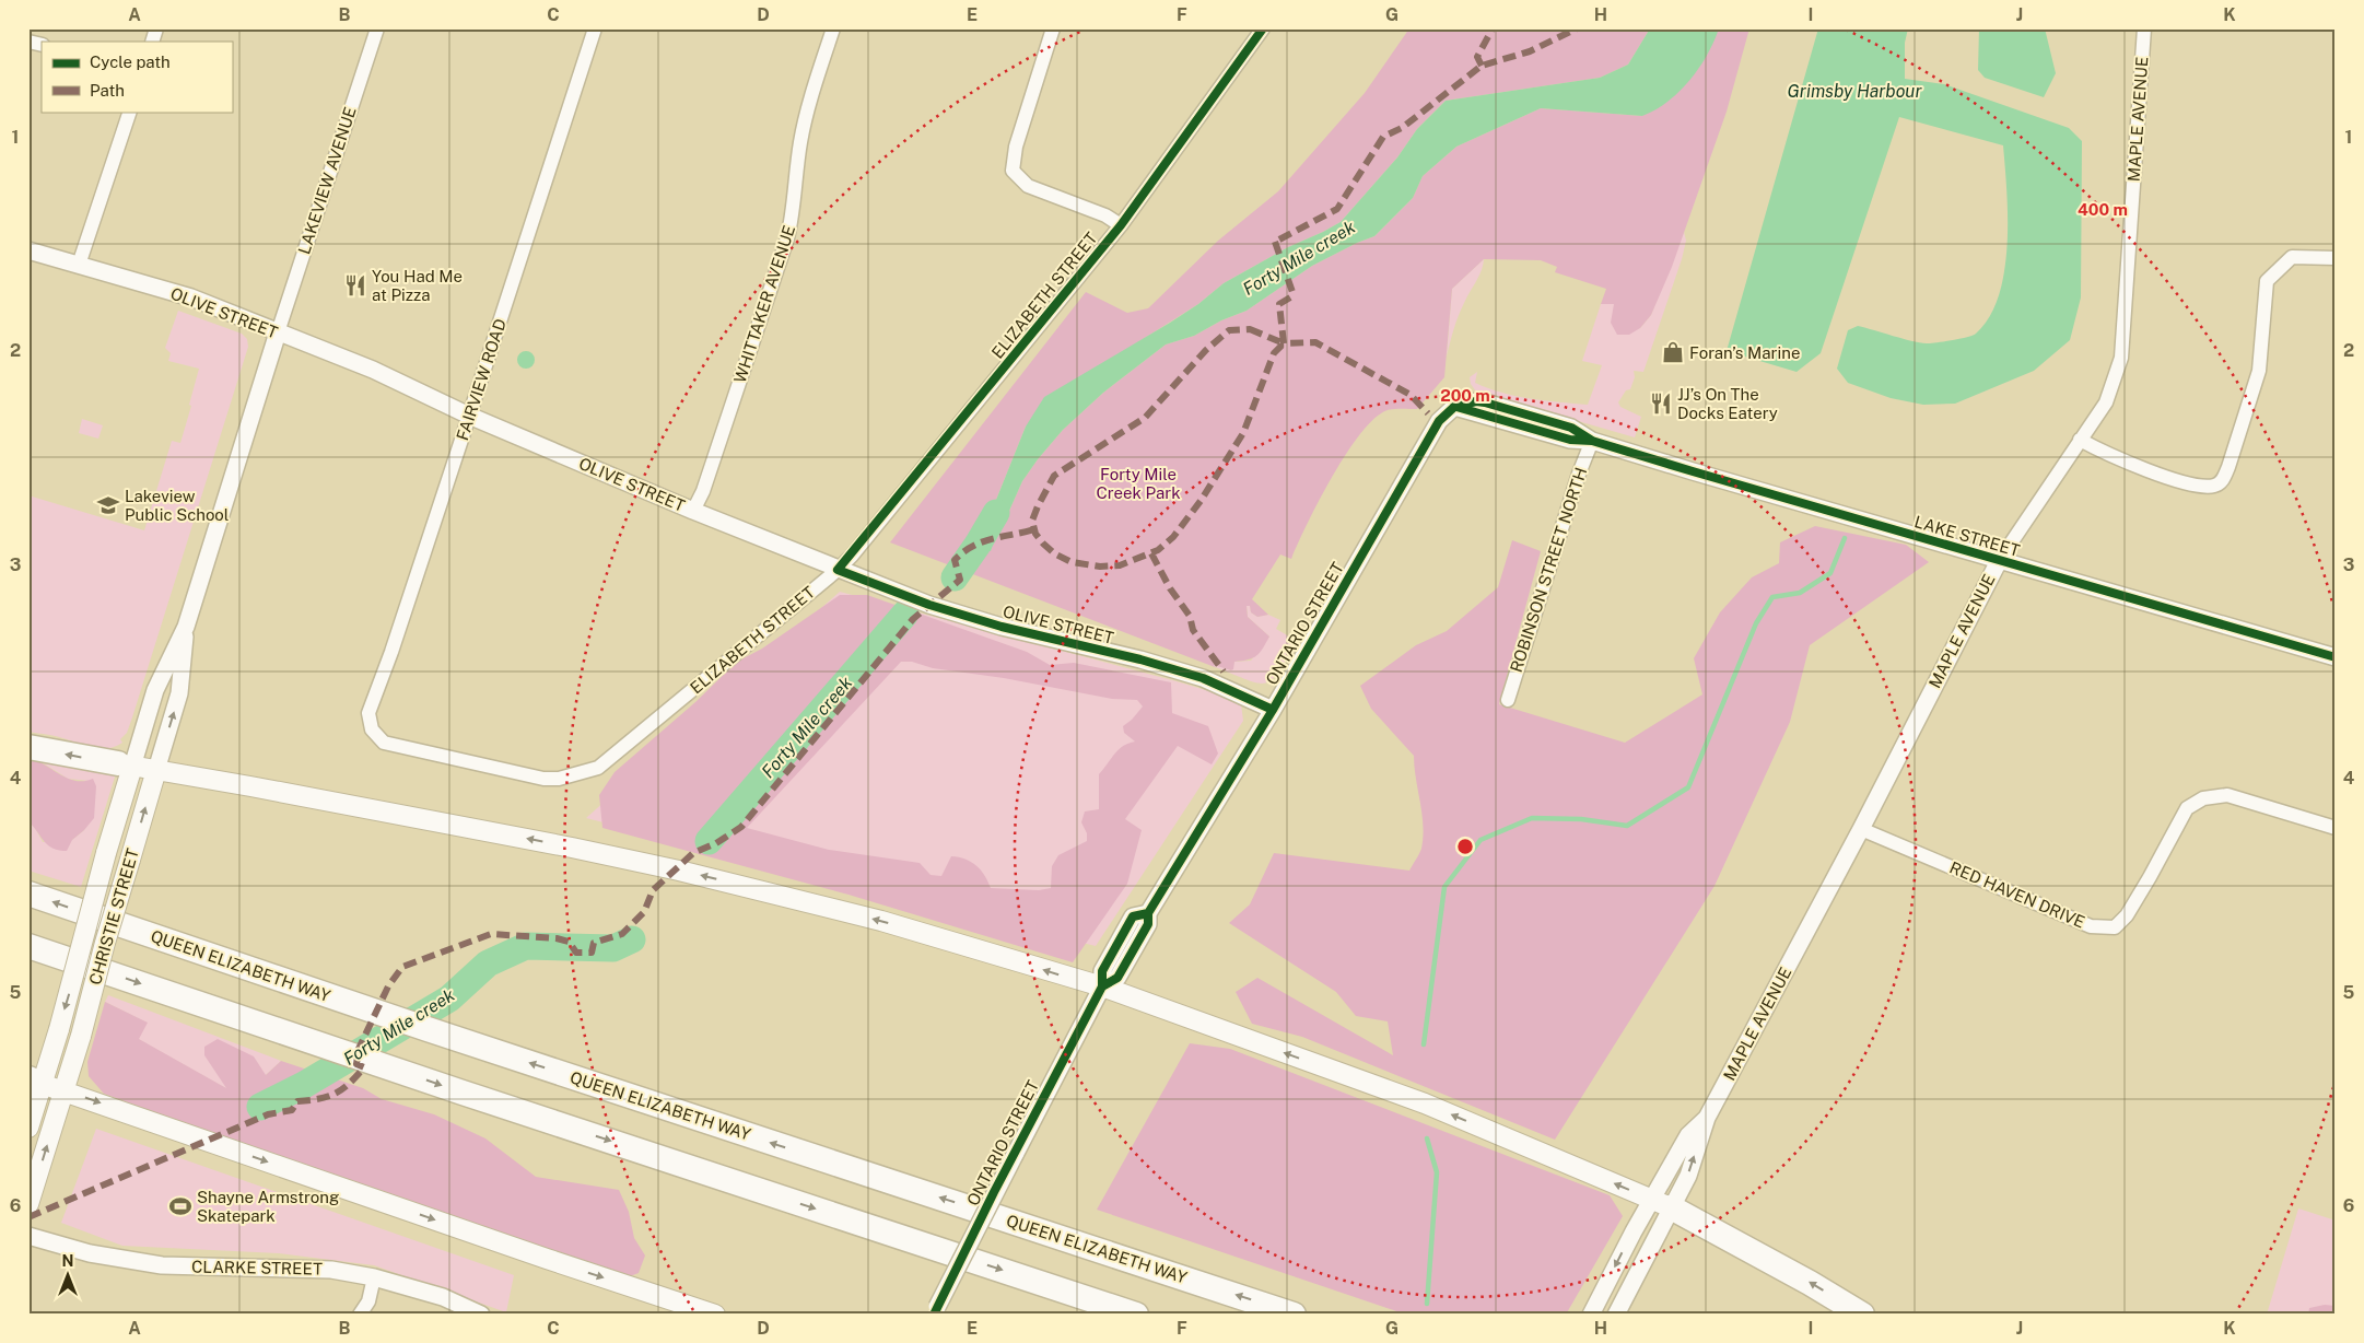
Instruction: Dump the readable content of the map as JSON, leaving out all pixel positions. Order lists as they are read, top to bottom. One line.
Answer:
{"streets":{"highway":["QUEEN ELIZABETH WAY"],"main road":["CHRISTIE STREET"],"street":["MAPLE AVENUE","LAKEVIEW AVENUE","ELIZABETH STREET","WHITTAKER AVENUE","OLIVE STREET","FAIRVIEW ROAD","LAKE STREET","ROBINSON STREET NORTH","ONTARIO STREET","RED HAVEN DRIVE","CLARKE STREET"]},"crossings":[["MAPLE AVENUE","LAKE STREET"],["MAPLE AVENUE","RED HAVEN DRIVE"],["LAKEVIEW AVENUE","OLIVE STREET"],["LAKEVIEW AVENUE","CHRISTIE STREET"],["ELIZABETH STREET","OLIVE STREET"],["ELIZABETH STREET","FAIRVIEW ROAD"],["WHITTAKER AVENUE","OLIVE STREET"],["OLIVE STREET","FAIRVIEW ROAD"],["OLIVE STREET","ONTARIO STREET"],["OLIVE STREET","CHRISTIE STREET"],["LAKE STREET","ROBINSON STREET NORTH"],["LAKE STREET","ONTARIO STREET"]],"water":["Grimsby Harbour","Forty Mile creek"],"parks":["Forty Mile Creek Park"],"places":{"restaurant":["You Had Me at Pizza","JJ’s On The Docks Eatery"],"shop":["Foran’s Marine"],"school or university":["Lakeview Public School"],"sports":["Shayne Armstrong Skatepark"]},"legend":["Cycle path","Path"],"north":"top","grid":{"columns":["A","B","C","D","E","F","G","H","I","J","K"],"rows":["1","2","3","4","5","6"]},"rings":["400 m","200 m"]}
